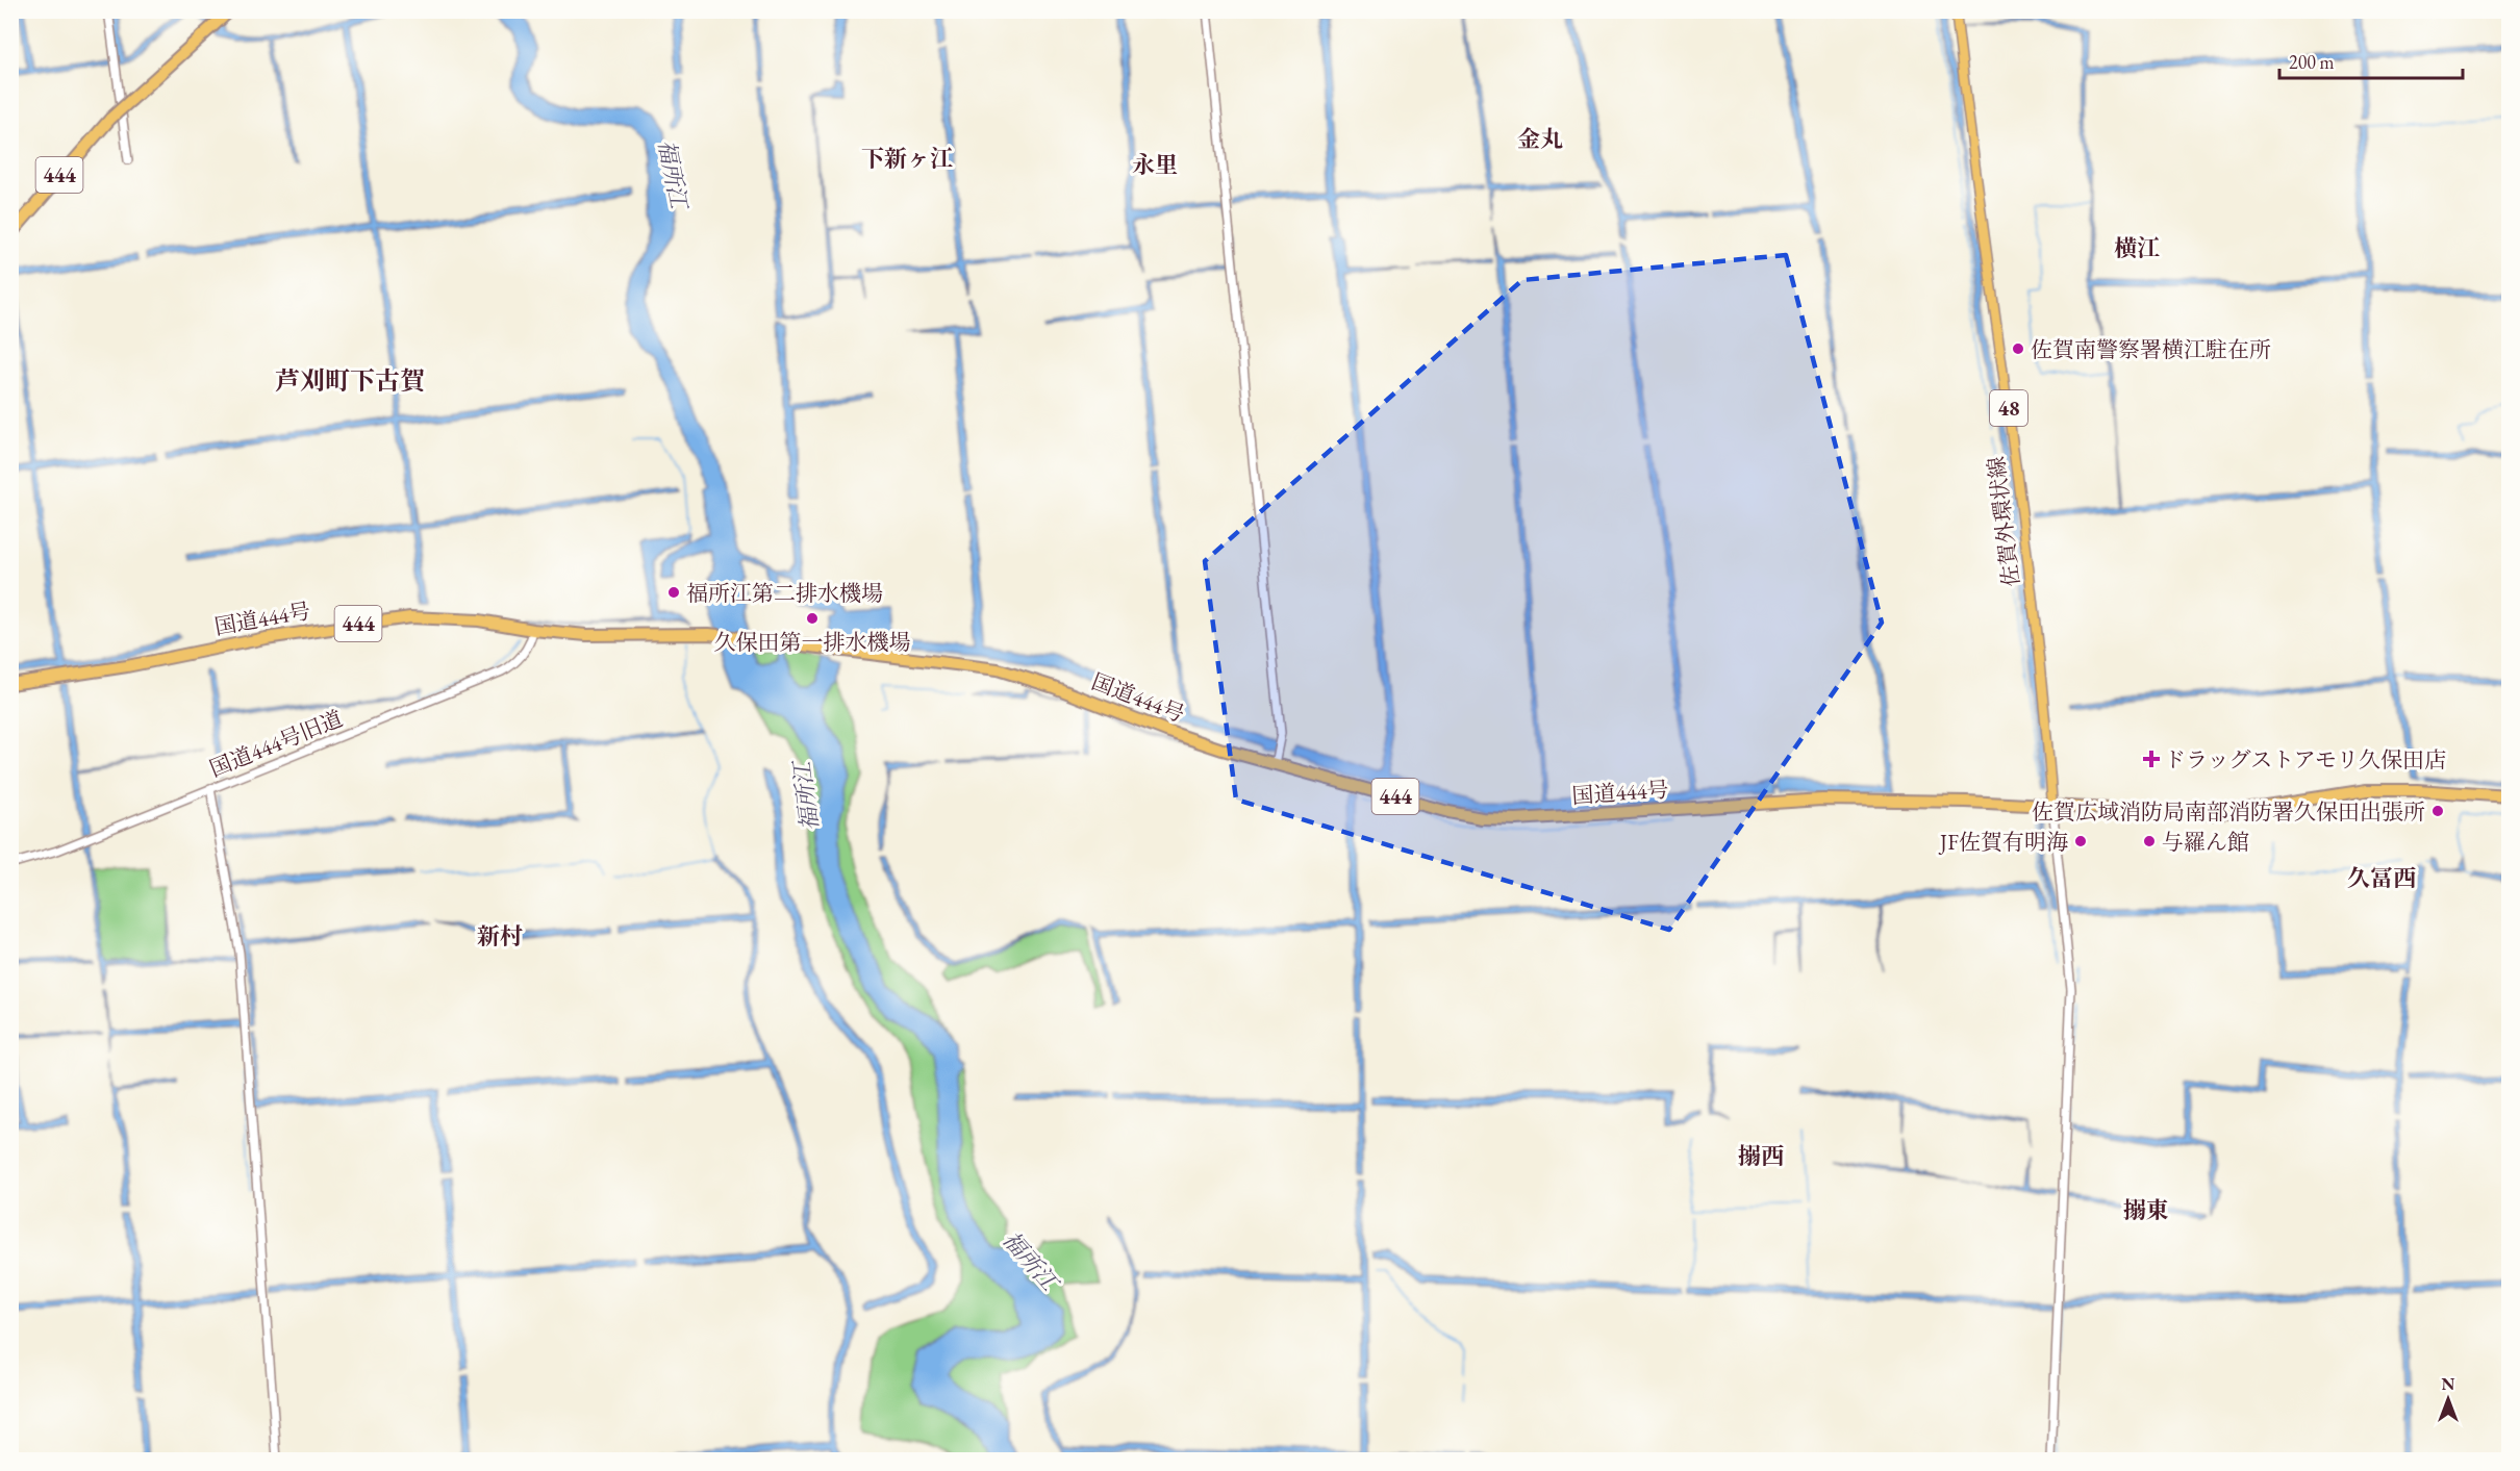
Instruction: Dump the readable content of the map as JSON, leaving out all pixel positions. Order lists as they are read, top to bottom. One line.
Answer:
{"streets":{"highway":["444","国道444号"],"main road":["48","佐賀外環状線"],"street":["国道444号旧道"]},"crossings":[["佐賀外環状線","国道444号"],["国道444号","国道444号旧道"]],"districts":["金丸","下新ヶ江","永里","横江","芦刈町下古賀","久冨西","新村","搦西","搦東"],"water":["福所江"],"places":{"other":["佐賀南警察署横江駐在所","福所江第二排水機場","久保田第一排水機場","佐賀広域消防局南部消防署久保田出張所","JF佐賀有明海","与羅ん館"],"health":["ドラッグストアモリ久保田店"]},"scale_bar":"200 m","north":"top"}
